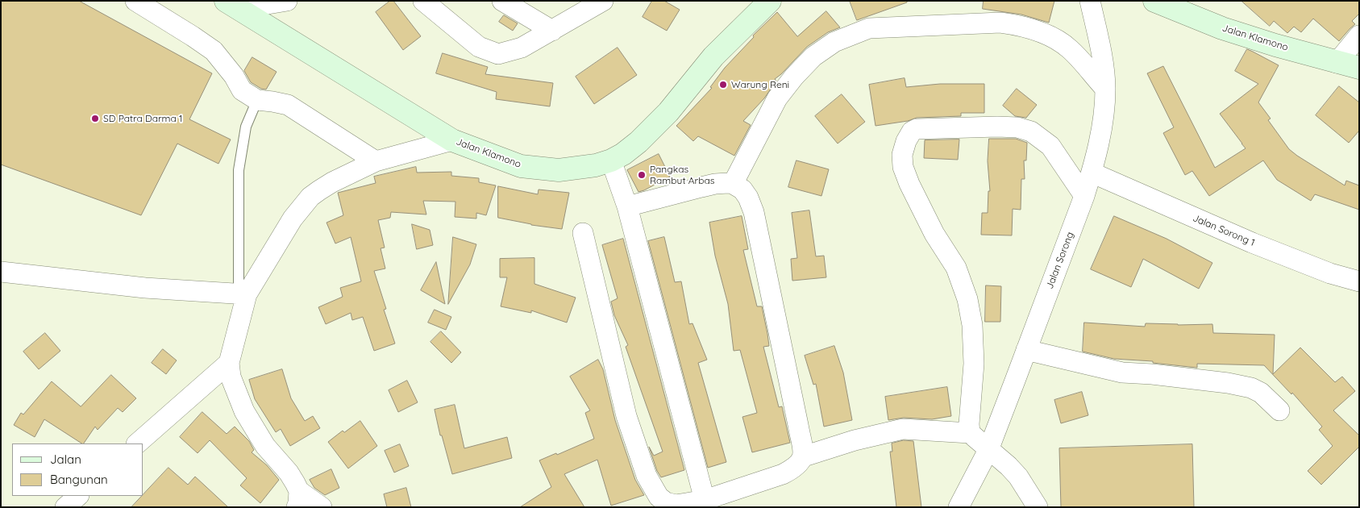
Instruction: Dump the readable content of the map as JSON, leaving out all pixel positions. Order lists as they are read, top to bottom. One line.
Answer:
{"streets":{"main road":["Jalan Klamono"],"street":["Jalan Sorong 1","Jalan Sorong"]},"crossings":[["Jalan Sorong 1","Jalan Sorong"]],"places":["Warung Reni","SD Patra Darma 1","Pangkas Rambut Arbas"],"legend":["Jalan","Bangunan"]}
